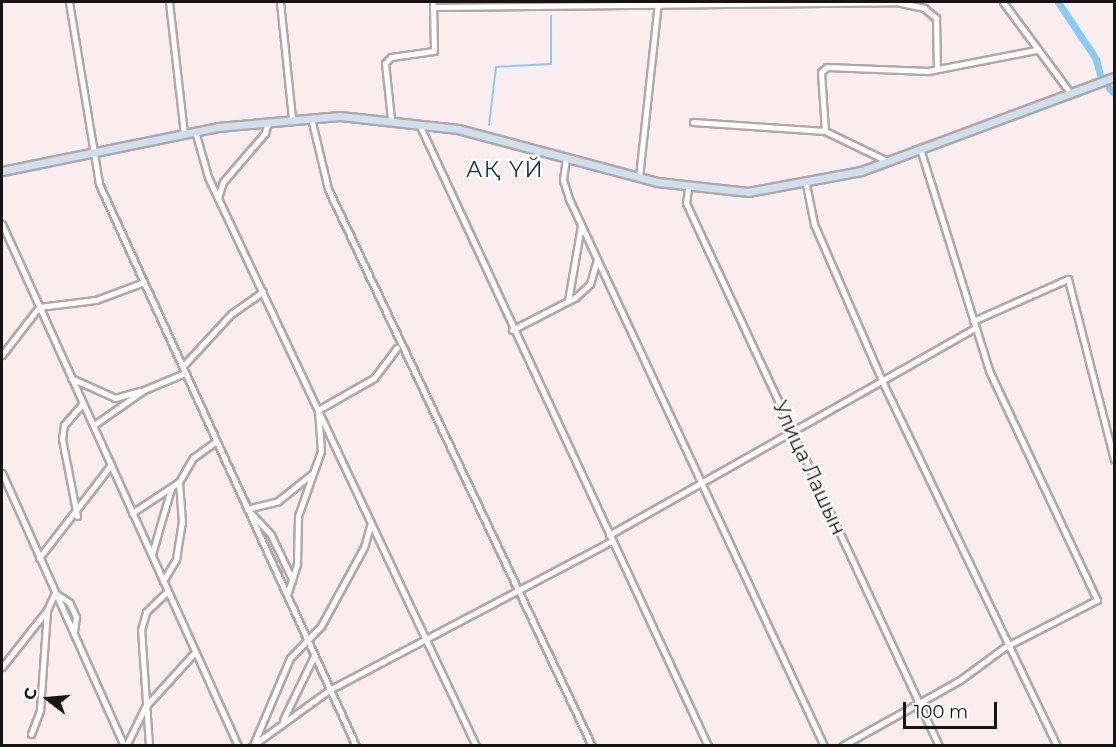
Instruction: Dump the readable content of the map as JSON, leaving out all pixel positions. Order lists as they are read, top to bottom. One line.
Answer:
{"streets":{"street":["Улица Лашын"]},"districts":["АҚ ҮЙ"],"scale_bar":"100 m","north":"left"}
